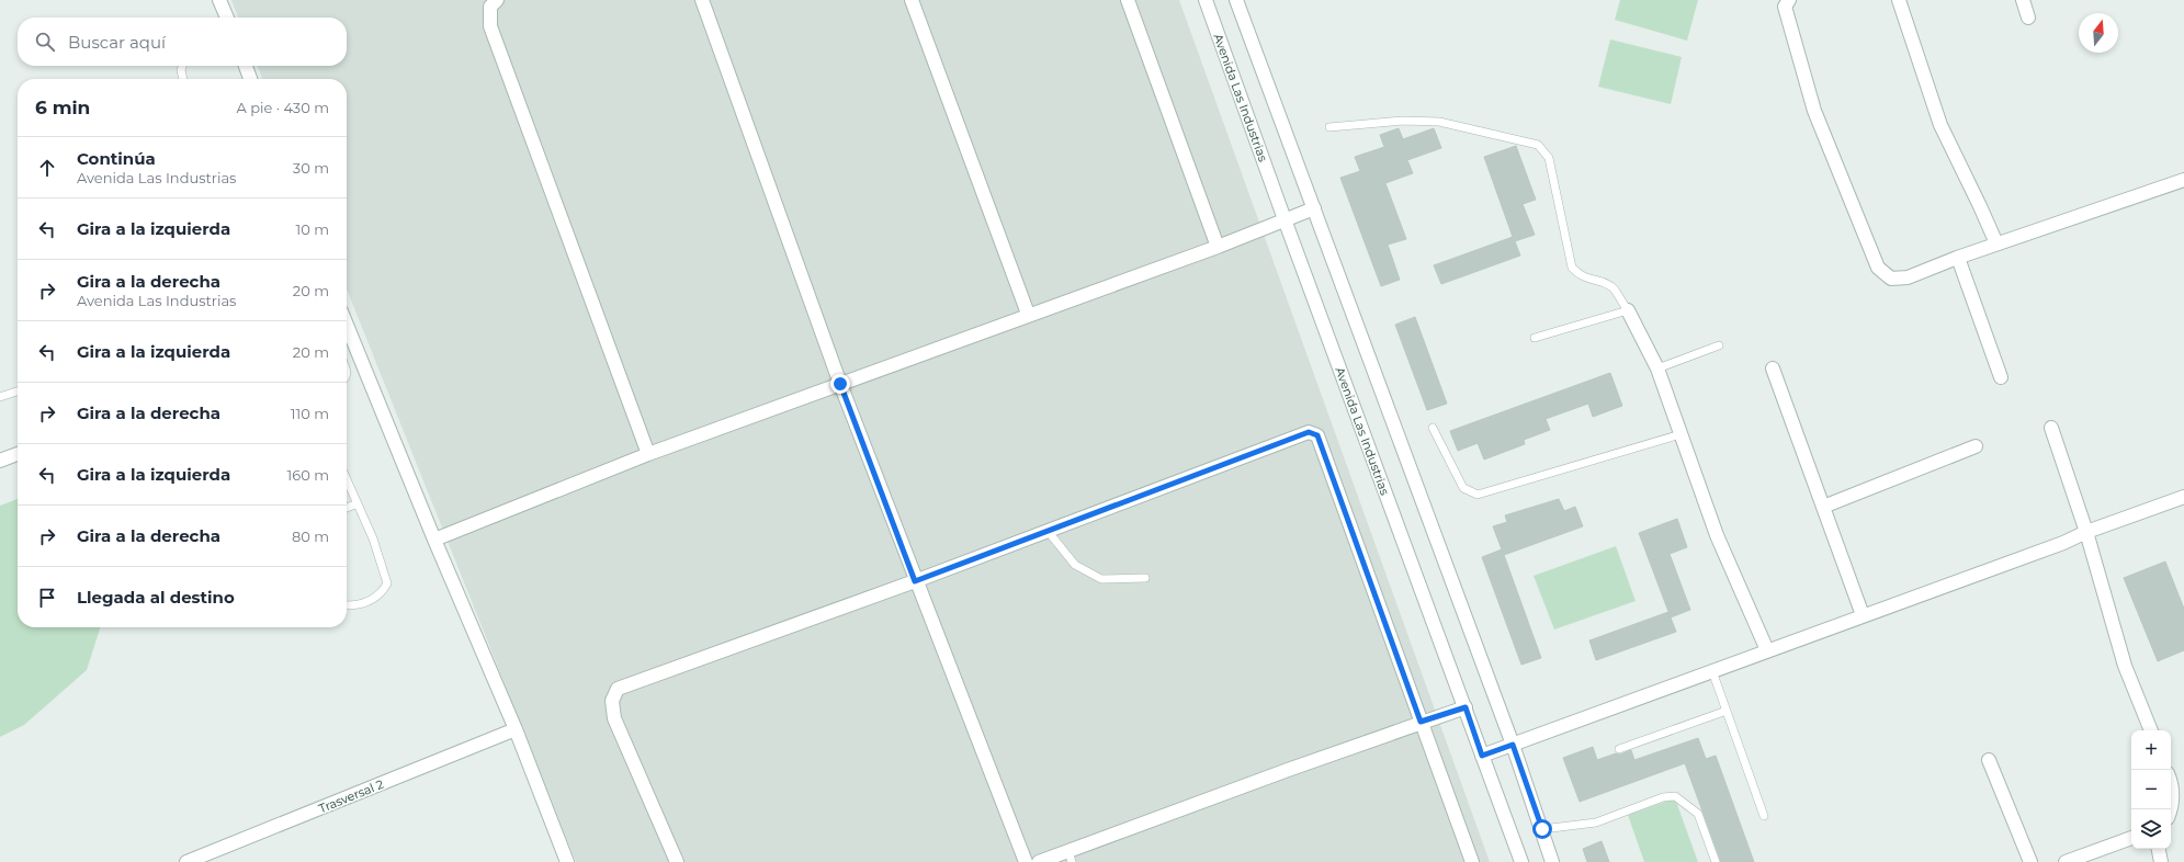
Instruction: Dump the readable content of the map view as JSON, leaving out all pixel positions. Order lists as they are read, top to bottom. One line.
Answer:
{"streets":{"street":["Avenida Las Industrias","Trasversal 2"]},"north":"top","page":{"search":"Buscar aquí","heading":["6 min","A pie · 430 m"],"list":[["Continúa","Avenida Las Industrias","30 m"],["Gira a la izquierda","10 m"],["Gira a la derecha","Avenida Las Industrias","20 m"],["Gira a la izquierda","20 m"],["Gira a la derecha","110 m"],["Gira a la izquierda","160 m"],["Gira a la derecha","80 m"],"Llegada al destino"],"map_buttons":["+","−"]}}
